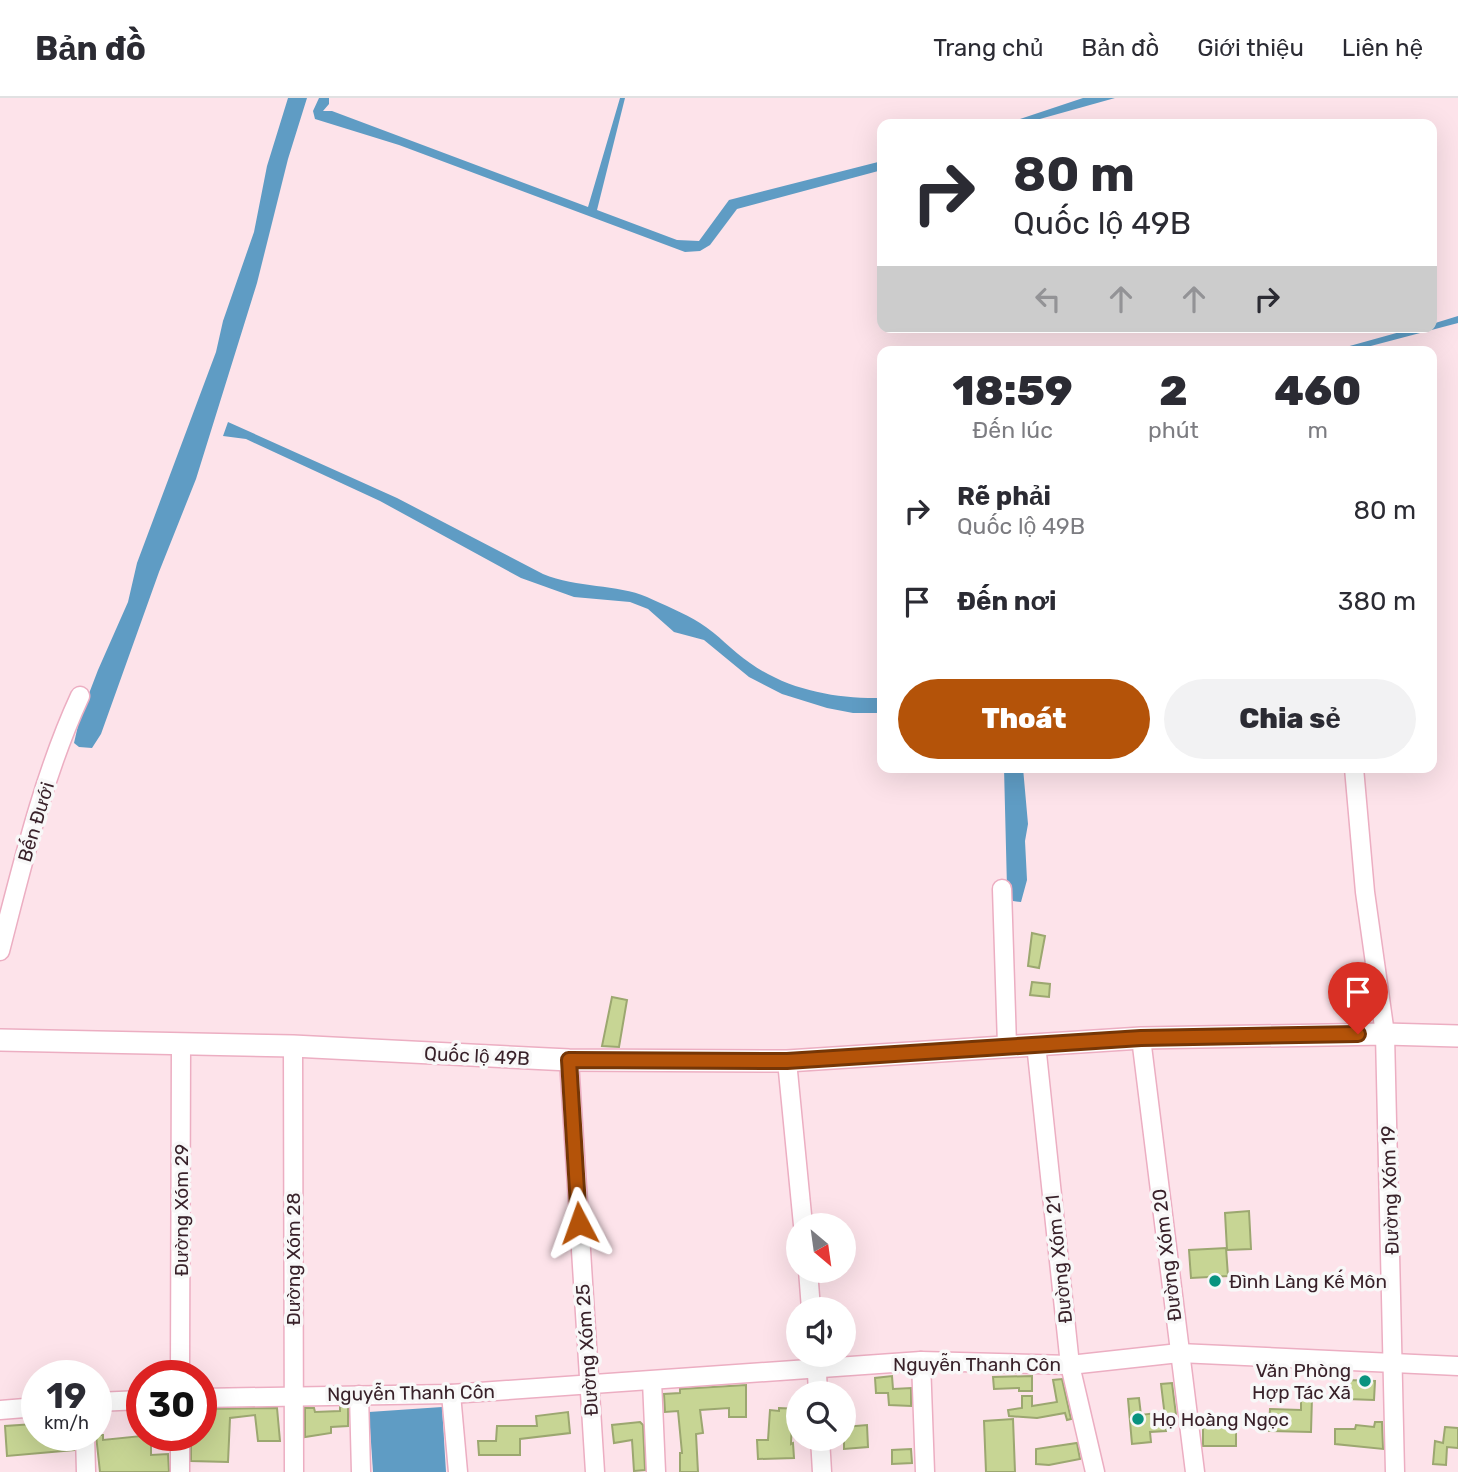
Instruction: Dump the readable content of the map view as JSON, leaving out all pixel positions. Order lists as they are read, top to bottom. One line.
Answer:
{"streets":{"main road":["Quốc lộ 49B"],"street":["Bến Đưới","Đường Xóm 19","Đường Xóm 29","Đường Xóm 20","Đường Xóm 28","Đường Xóm 21","Đường Xóm 25","Nguyễn Thanh Côn"]},"crossings":[["Quốc lộ 49B","Đường Xóm 19"],["Quốc lộ 49B","Đường Xóm 29"],["Quốc lộ 49B","Đường Xóm 20"],["Quốc lộ 49B","Đường Xóm 28"],["Quốc lộ 49B","Đường Xóm 21"],["Quốc lộ 49B","Đường Xóm 25"],["Đường Xóm 19","Nguyễn Thanh Côn"],["Đường Xóm 20","Nguyễn Thanh Côn"],["Đường Xóm 28","Nguyễn Thanh Côn"],["Đường Xóm 21","Nguyễn Thanh Côn"],["Đường Xóm 25","Nguyễn Thanh Côn"]],"places":["Đình Làng Kế Môn","Văn Phòng Hợp Tác Xã","Họ Hoàng Ngọc"],"north":"bottom right","page":{"header":"Bản đồ","nav":["Trang chủ","Bản đồ","Giới thiệu","Liên hệ"],"turn":["80 m","Quốc lộ 49B"],"eta":["18:59","Đến lúc","2","phút","460","m"],"list":[{"name":"Rẽ phải","note":"Quốc lộ 49B","value":"80 m"},{"name":"Đến nơi","value":"380 m"}],"buttons":["Thoát","Chia sẻ"],"speed":"19 km/h","limit":"30"}}
